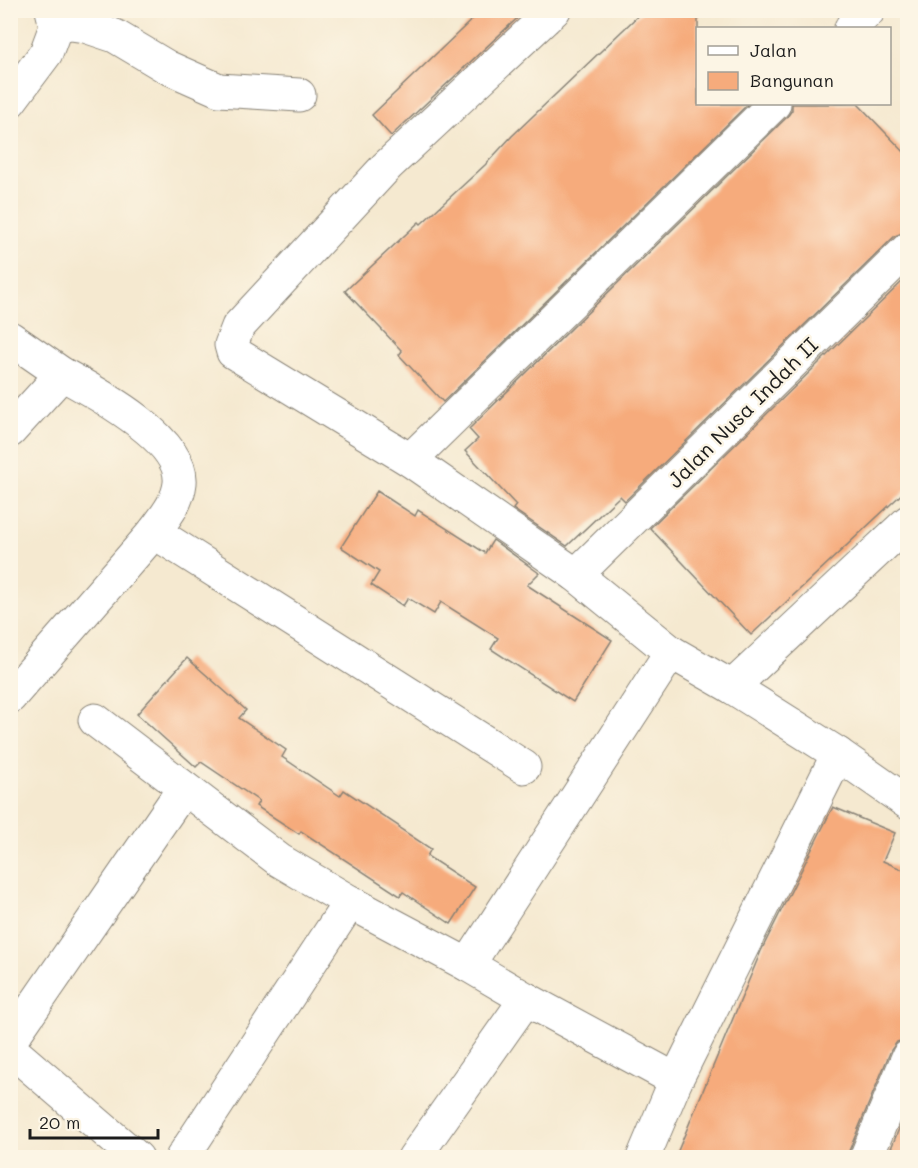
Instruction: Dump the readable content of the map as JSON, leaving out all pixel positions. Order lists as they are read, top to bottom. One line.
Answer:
{"streets":{"street":["Jalan Nusa Indah II"]},"legend":["Jalan","Bangunan"],"scale_bar":"20 m"}
